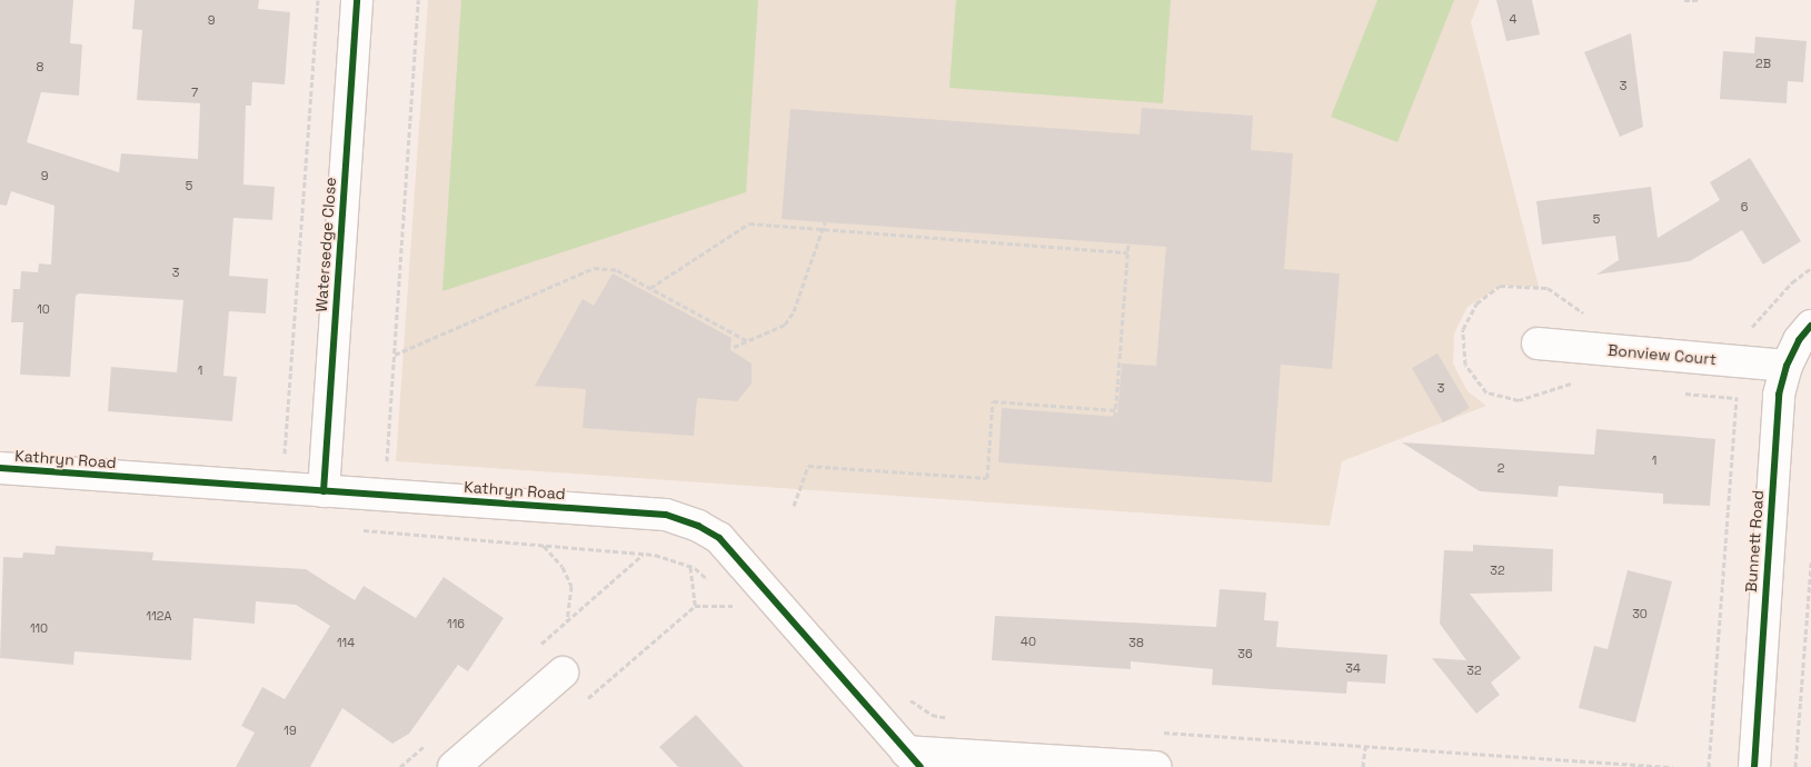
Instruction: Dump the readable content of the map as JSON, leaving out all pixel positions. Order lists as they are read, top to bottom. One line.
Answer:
{"streets":{"street":["Watersedge Close","Bonview Court","Kathryn Road","Bunnett Road"]},"crossings":[["Watersedge Close","Kathryn Road"],["Bonview Court","Bunnett Road"]],"house_numbers":["4","9","2B","8","3","7","9","5","6","5","3","10","1","3","1","2","32","30","112A","116","110","40","114","38","36","34","32","19"]}
